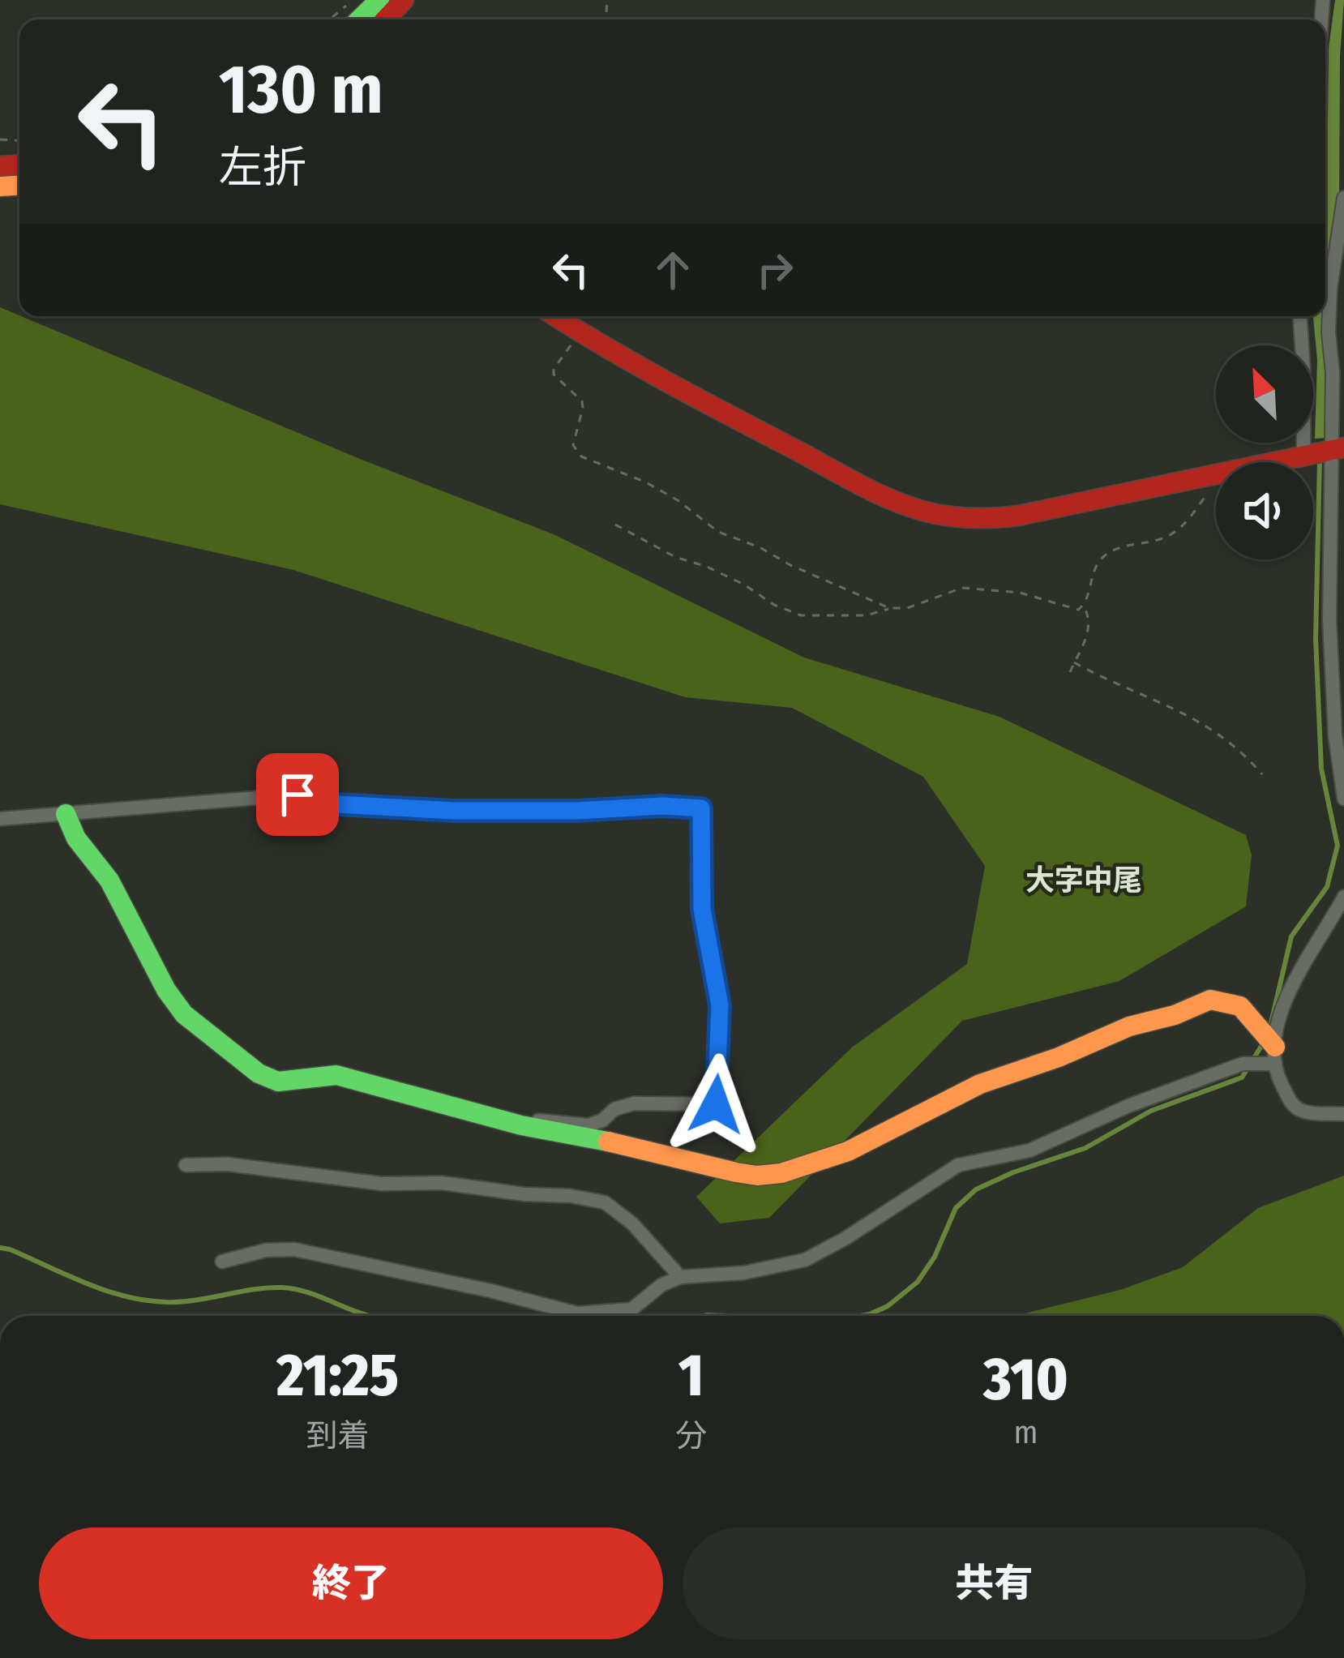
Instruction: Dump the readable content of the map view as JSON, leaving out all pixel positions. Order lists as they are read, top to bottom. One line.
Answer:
{"districts":["大字中尾"],"north":"top left","page":{"turn":["130 m","左折"],"eta":["21:25","到着","1","分","310","m"],"buttons":["終了","共有"]}}
